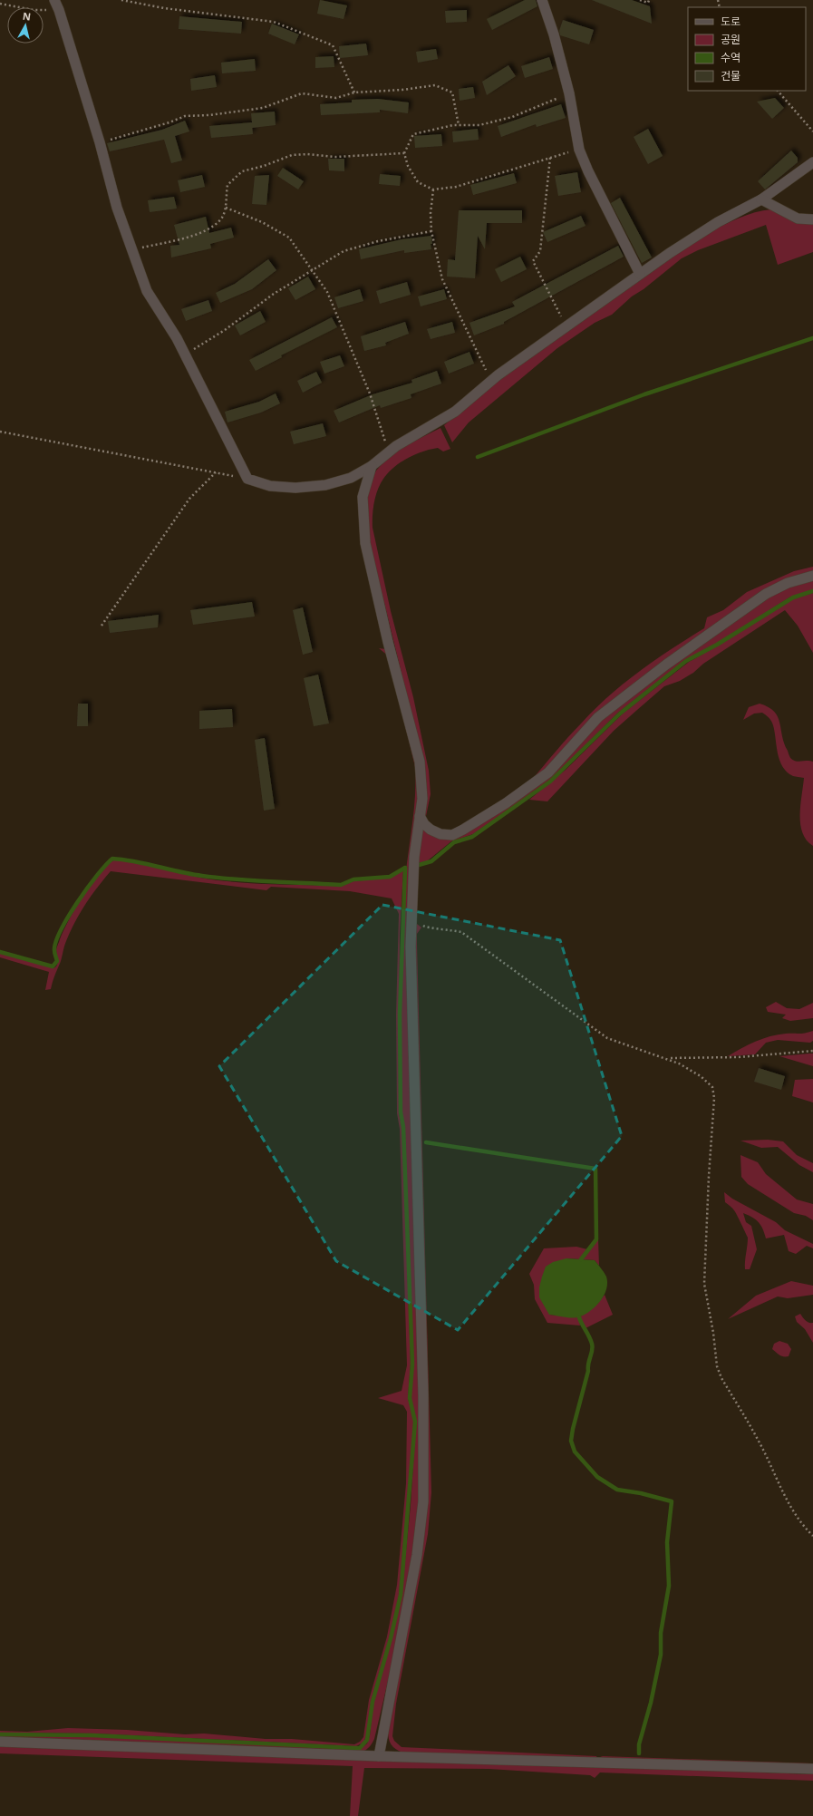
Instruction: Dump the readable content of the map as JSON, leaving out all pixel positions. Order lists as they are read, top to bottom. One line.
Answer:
{"legend":["도로","공원","수역","건물"],"north":"top"}
